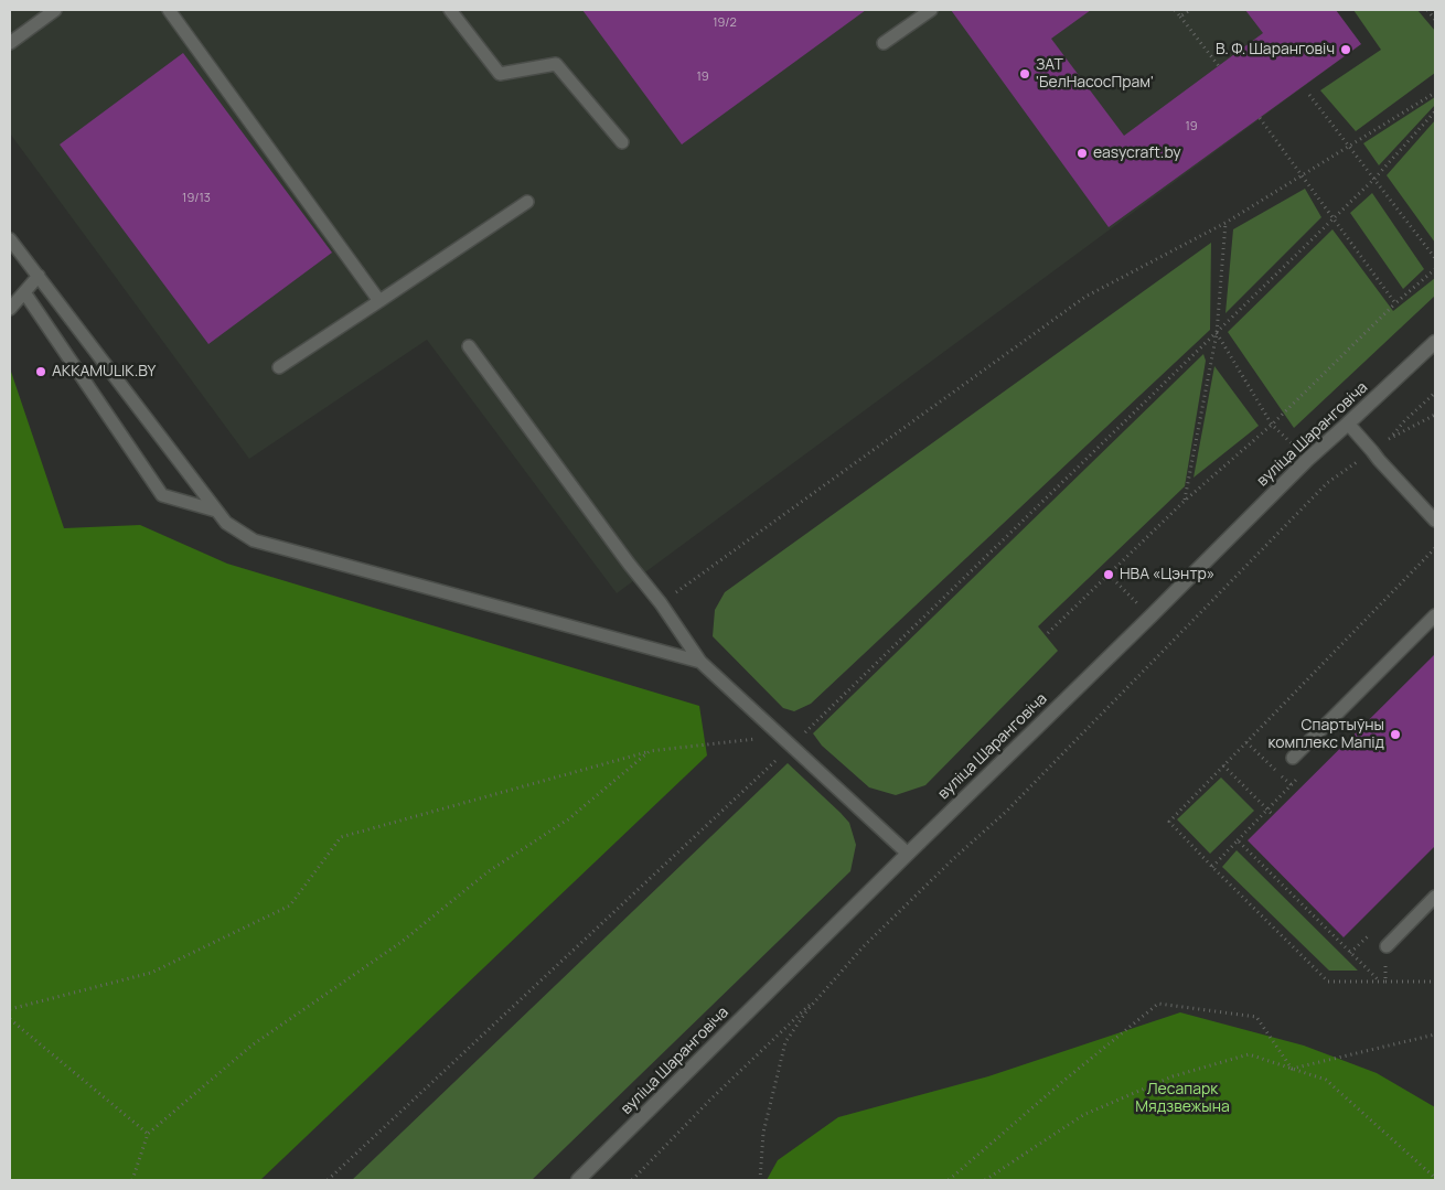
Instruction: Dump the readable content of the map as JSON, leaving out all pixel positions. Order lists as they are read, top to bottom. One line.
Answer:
{"streets":{"main road":["вуліца Шаранговіча"]},"parks":["Лесапарк Мядзвежына"],"places":["В. Ф. Шаранговіч","ЗАТ 'БелНасосПрам'","easycraft.by","AKKAMULIK.BY","НВА «Цэнтр»","Спартыўны комплекс Мапід"],"house_numbers":["19/2","19","19","19/13"]}
